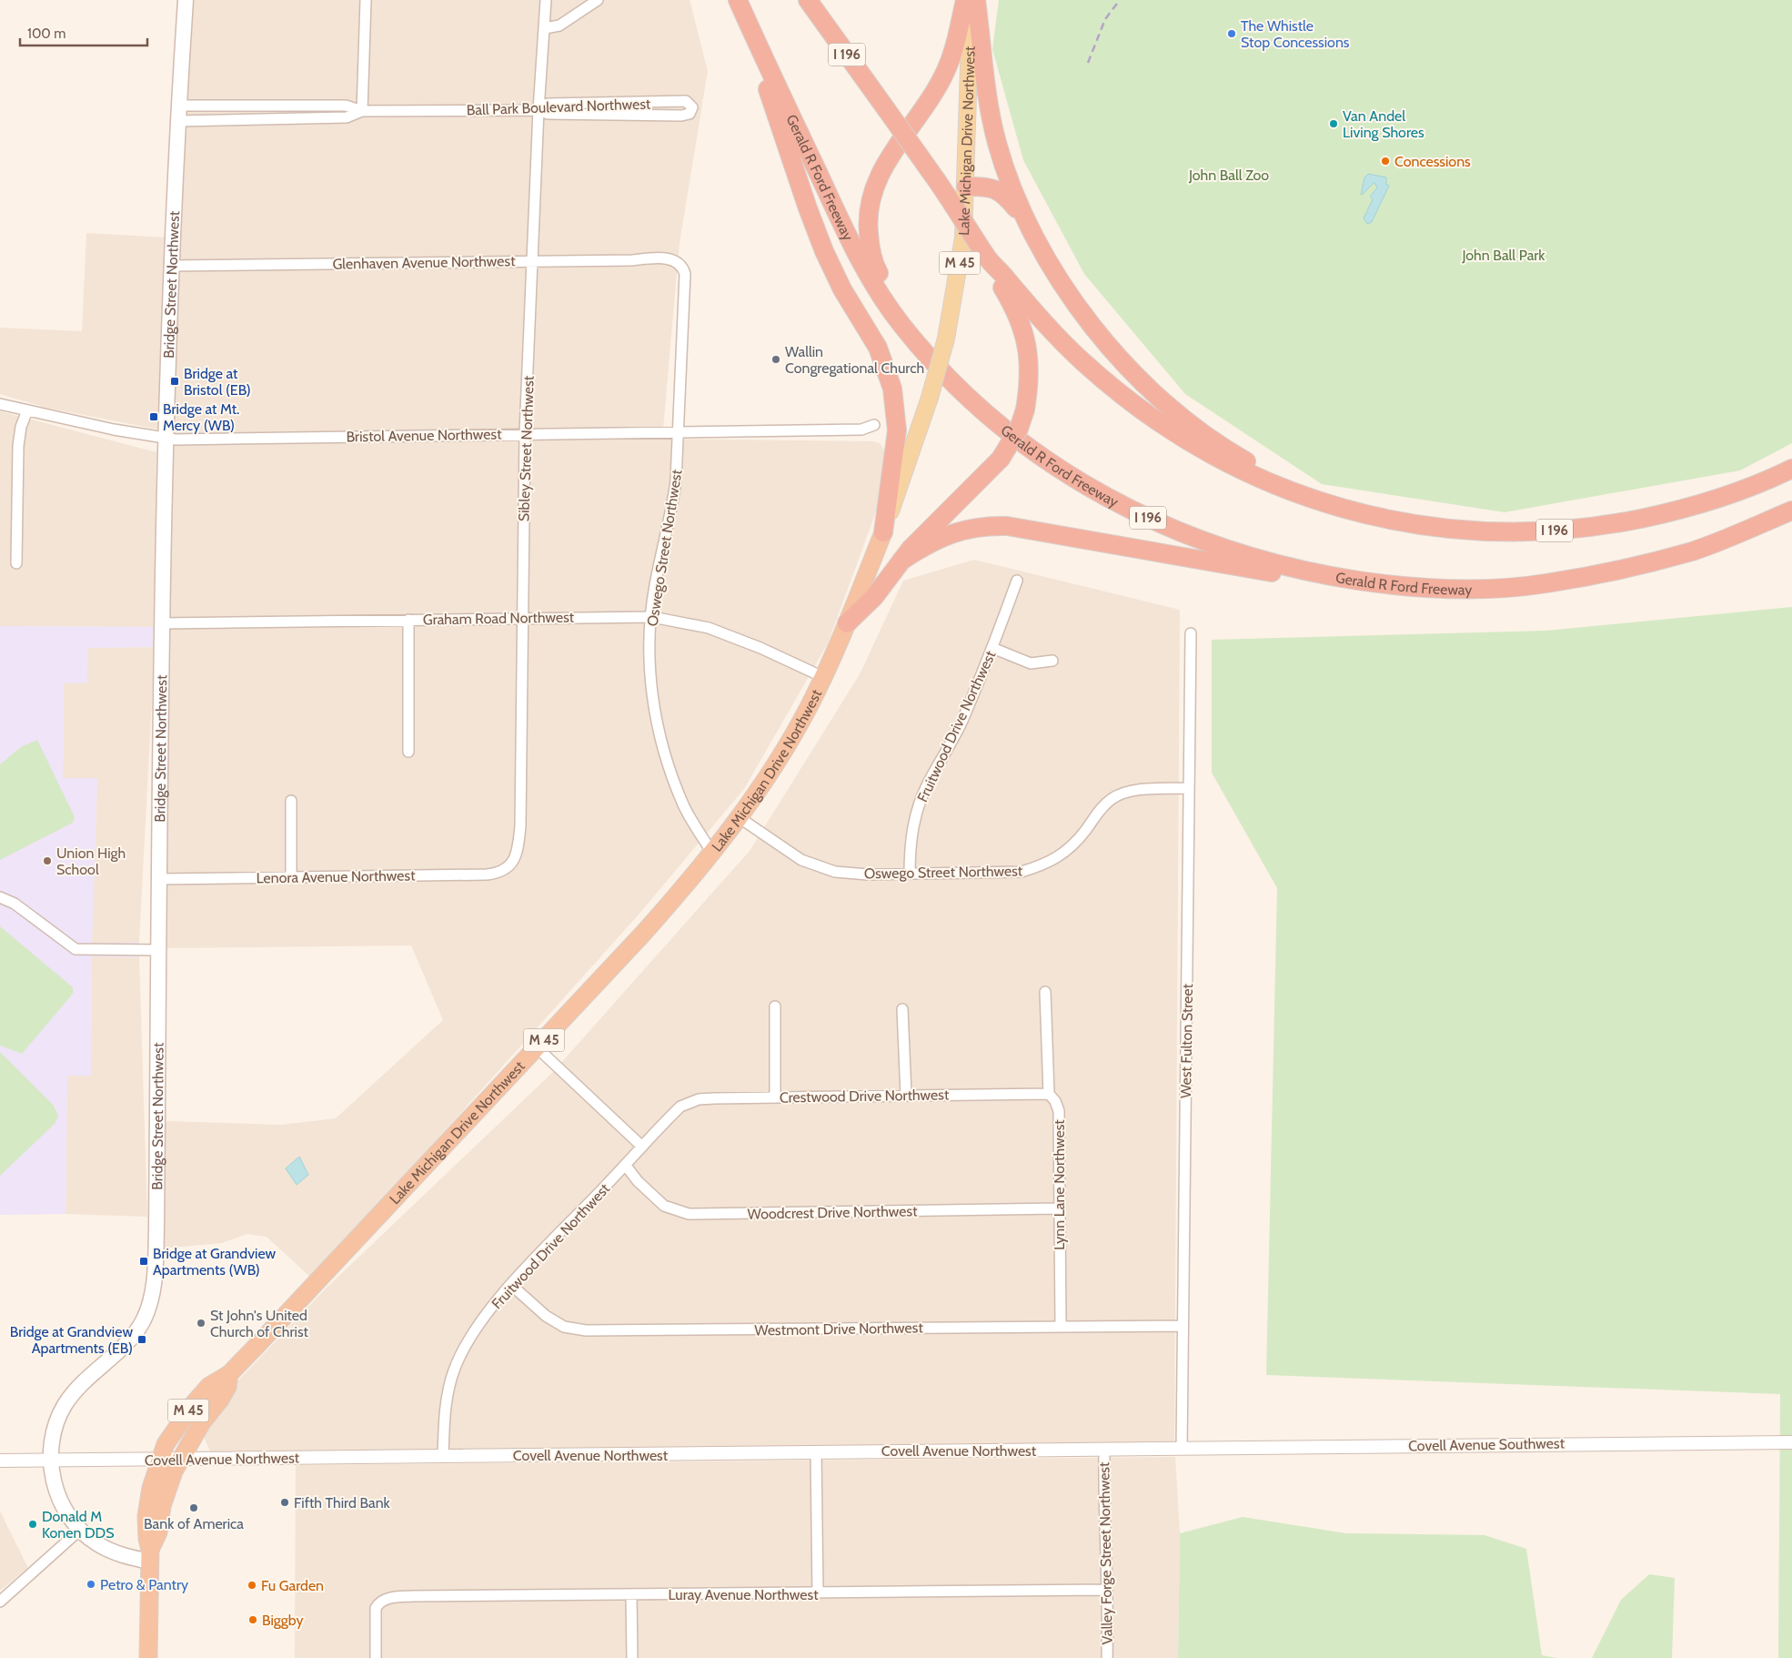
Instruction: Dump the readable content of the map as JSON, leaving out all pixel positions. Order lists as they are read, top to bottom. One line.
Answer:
{"streets":{"highway":["I 196","Lake Michigan Drive Northwest","Gerald R Ford Freeway","M 45"],"main road":["Bridge Street Northwest"],"street":["Ball Park Boulevard Northwest","Glenhaven Avenue Northwest","Bristol Avenue Northwest","Sibley Street Northwest","Oswego Street Northwest","Graham Road Northwest","Fruitwood Drive Northwest","Lenora Avenue Northwest","West Fulton Street","Crestwood Drive Northwest","Lynn Lane Northwest","Woodcrest Drive Northwest","Westmont Drive Northwest","Covell Avenue Southwest","Covell Avenue Northwest","Valley Forge Street Northwest","Luray Avenue Northwest"]},"crossings":[["Ball Park Boulevard Northwest","Bridge Street Northwest"],["Ball Park Boulevard Northwest","Sibley Street Northwest"],["Lake Michigan Drive Northwest","Bridge Street Northwest"],["Lake Michigan Drive Northwest","Oswego Street Northwest"],["Lake Michigan Drive Northwest","Graham Road Northwest"],["Lake Michigan Drive Northwest","Covell Avenue Northwest"],["Glenhaven Avenue Northwest","Bridge Street Northwest"],["Glenhaven Avenue Northwest","Sibley Street Northwest"],["Glenhaven Avenue Northwest","Oswego Street Northwest"],["Bridge Street Northwest","Bristol Avenue Northwest"],["Bridge Street Northwest","Graham Road Northwest"],["Bridge Street Northwest","Lenora Avenue Northwest"],["Bridge Street Northwest","Covell Avenue Northwest"],["Bristol Avenue Northwest","Sibley Street Northwest"],["Bristol Avenue Northwest","Oswego Street Northwest"],["Sibley Street Northwest","Graham Road Northwest"],["Sibley Street Northwest","Lenora Avenue Northwest"],["Oswego Street Northwest","Graham Road Northwest"],["Oswego Street Northwest","Fruitwood Drive Northwest"],["Oswego Street Northwest","West Fulton Street"],["Fruitwood Drive Northwest","Crestwood Drive Northwest"],["Fruitwood Drive Northwest","Woodcrest Drive Northwest"],["Fruitwood Drive Northwest","Westmont Drive Northwest"],["Fruitwood Drive Northwest","Covell Avenue Northwest"],["West Fulton Street","Westmont Drive Northwest"],["West Fulton Street","Covell Avenue Southwest"],["West Fulton Street","Covell Avenue Northwest"],["Crestwood Drive Northwest","Lynn Lane Northwest"],["Lynn Lane Northwest","Woodcrest Drive Northwest"],["Lynn Lane Northwest","Westmont Drive Northwest"],["Covell Avenue Southwest","Covell Avenue Northwest"],["Covell Avenue Northwest","Valley Forge Street Northwest"],["Valley Forge Street Northwest","Luray Avenue Northwest"]],"parks":["John Ball Zoo","John Ball Park"],"places":{"other":["The Whistle Stop Concessions","Van Andel Living Shores","Concessions","Wallin Congregational Church","Union High School","St John's United Church of Christ","Fifth Third Bank","Bank of America","Donald M Konen DDS","Petro & Pantry","Fu Garden","Biggby"],"transit":["Bridge at Bristol (EB)","Bridge at Mt. Mercy (WB)","Bridge at Grandview Apartments (WB)","Bridge at Grandview Apartments (EB)"]},"scale_bar":"100 m"}
